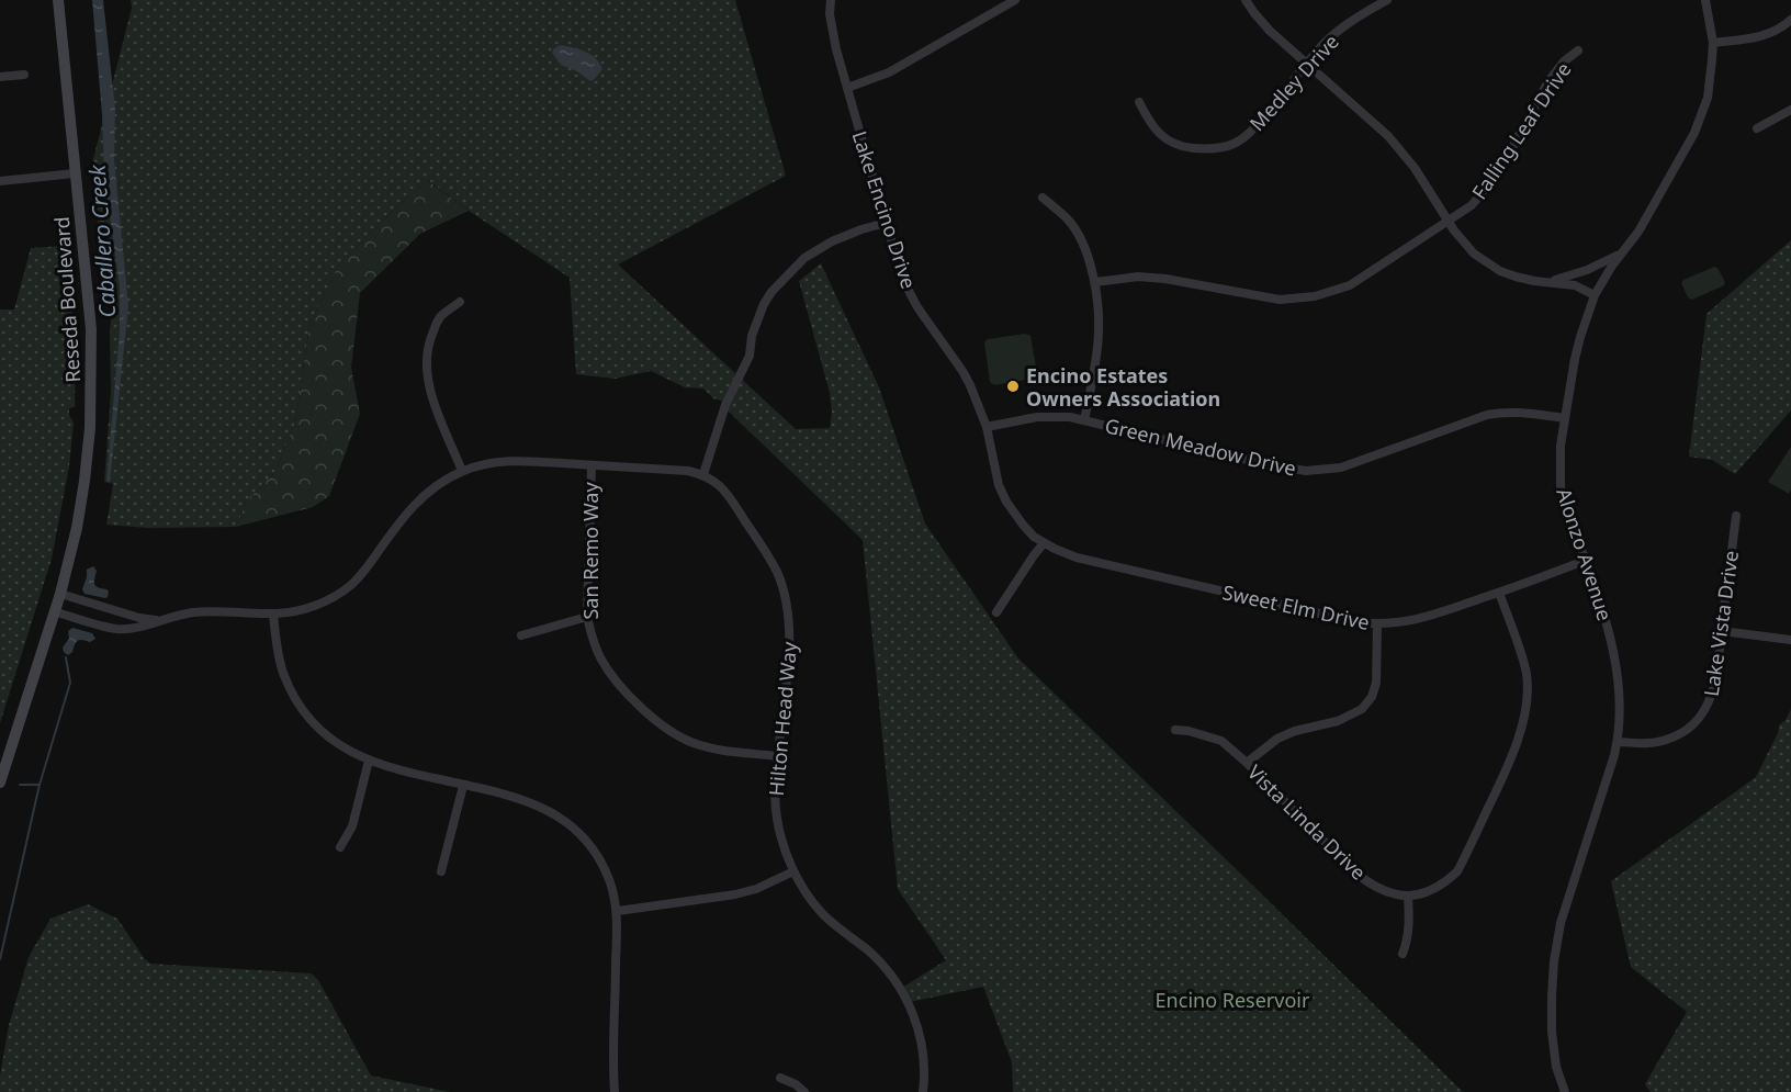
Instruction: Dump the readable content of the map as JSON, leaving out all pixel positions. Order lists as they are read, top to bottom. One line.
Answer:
{"streets":{"main road":["Reseda Boulevard"],"street":["Medley Drive","Falling Leaf Drive","Lake Encino Drive","Green Meadow Drive","San Remo Way","Alonzo Avenue","Sweet Elm Drive","Lake Vista Drive","Hilton Head Way","Vista Linda Drive"]},"crossings":[["Lake Encino Drive","Green Meadow Drive"],["Lake Encino Drive","Sweet Elm Drive"],["Green Meadow Drive","Alonzo Avenue"],["San Remo Way","Hilton Head Way"],["Alonzo Avenue","Sweet Elm Drive"],["Alonzo Avenue","Lake Vista Drive"]],"water":["Caballero Creek"],"parks":["Encino Reservoir"],"places":["Encino Estates Owners Association"]}
